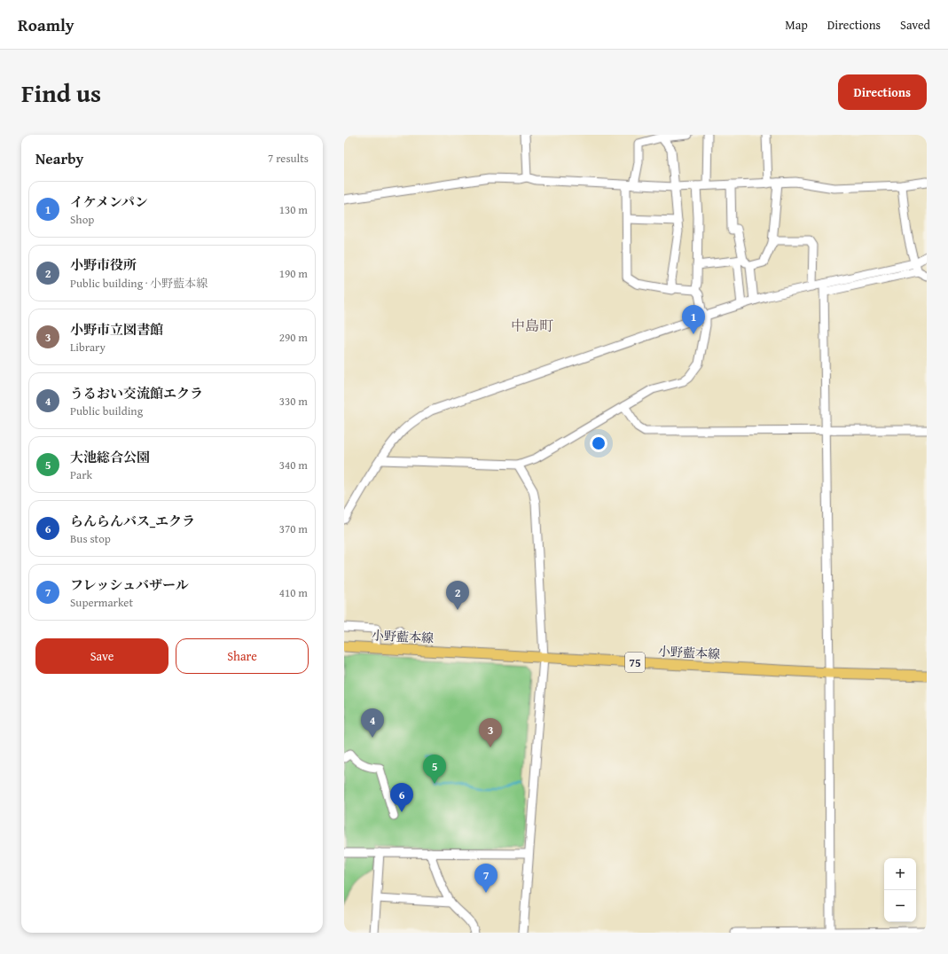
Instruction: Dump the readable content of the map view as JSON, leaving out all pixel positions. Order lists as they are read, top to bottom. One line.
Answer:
{"streets":{"main road":["小野藍本線","75"]},"districts":["中島町"],"page":{"header":"Roamly","nav":["Map","Directions","Saved"],"title":"Find us","buttons":["Directions",["Save","Share"]],"heading":["Nearby","7 results"],"list":[{"mark":"1","name":"イケメンパン","note":"Shop","value":"130 m"},{"mark":"2","name":"小野市役所","note":"Public building · 小野藍本線","value":"190 m"},{"mark":"3","name":"小野市立図書館","note":"Library","value":"290 m"},{"mark":"4","name":"うるおい交流館エクラ","note":"Public building","value":"330 m"},{"mark":"5","name":"大池総合公園","note":"Park","value":"340 m"},{"mark":"6","name":"らんらんバス_エクラ","note":"Bus stop","value":"370 m"},{"mark":"7","name":"フレッシュバザール","note":"Supermarket","value":"410 m"}],"pins":["1","2","4","3","5","6","7"],"map_buttons":["+","−"]}}
